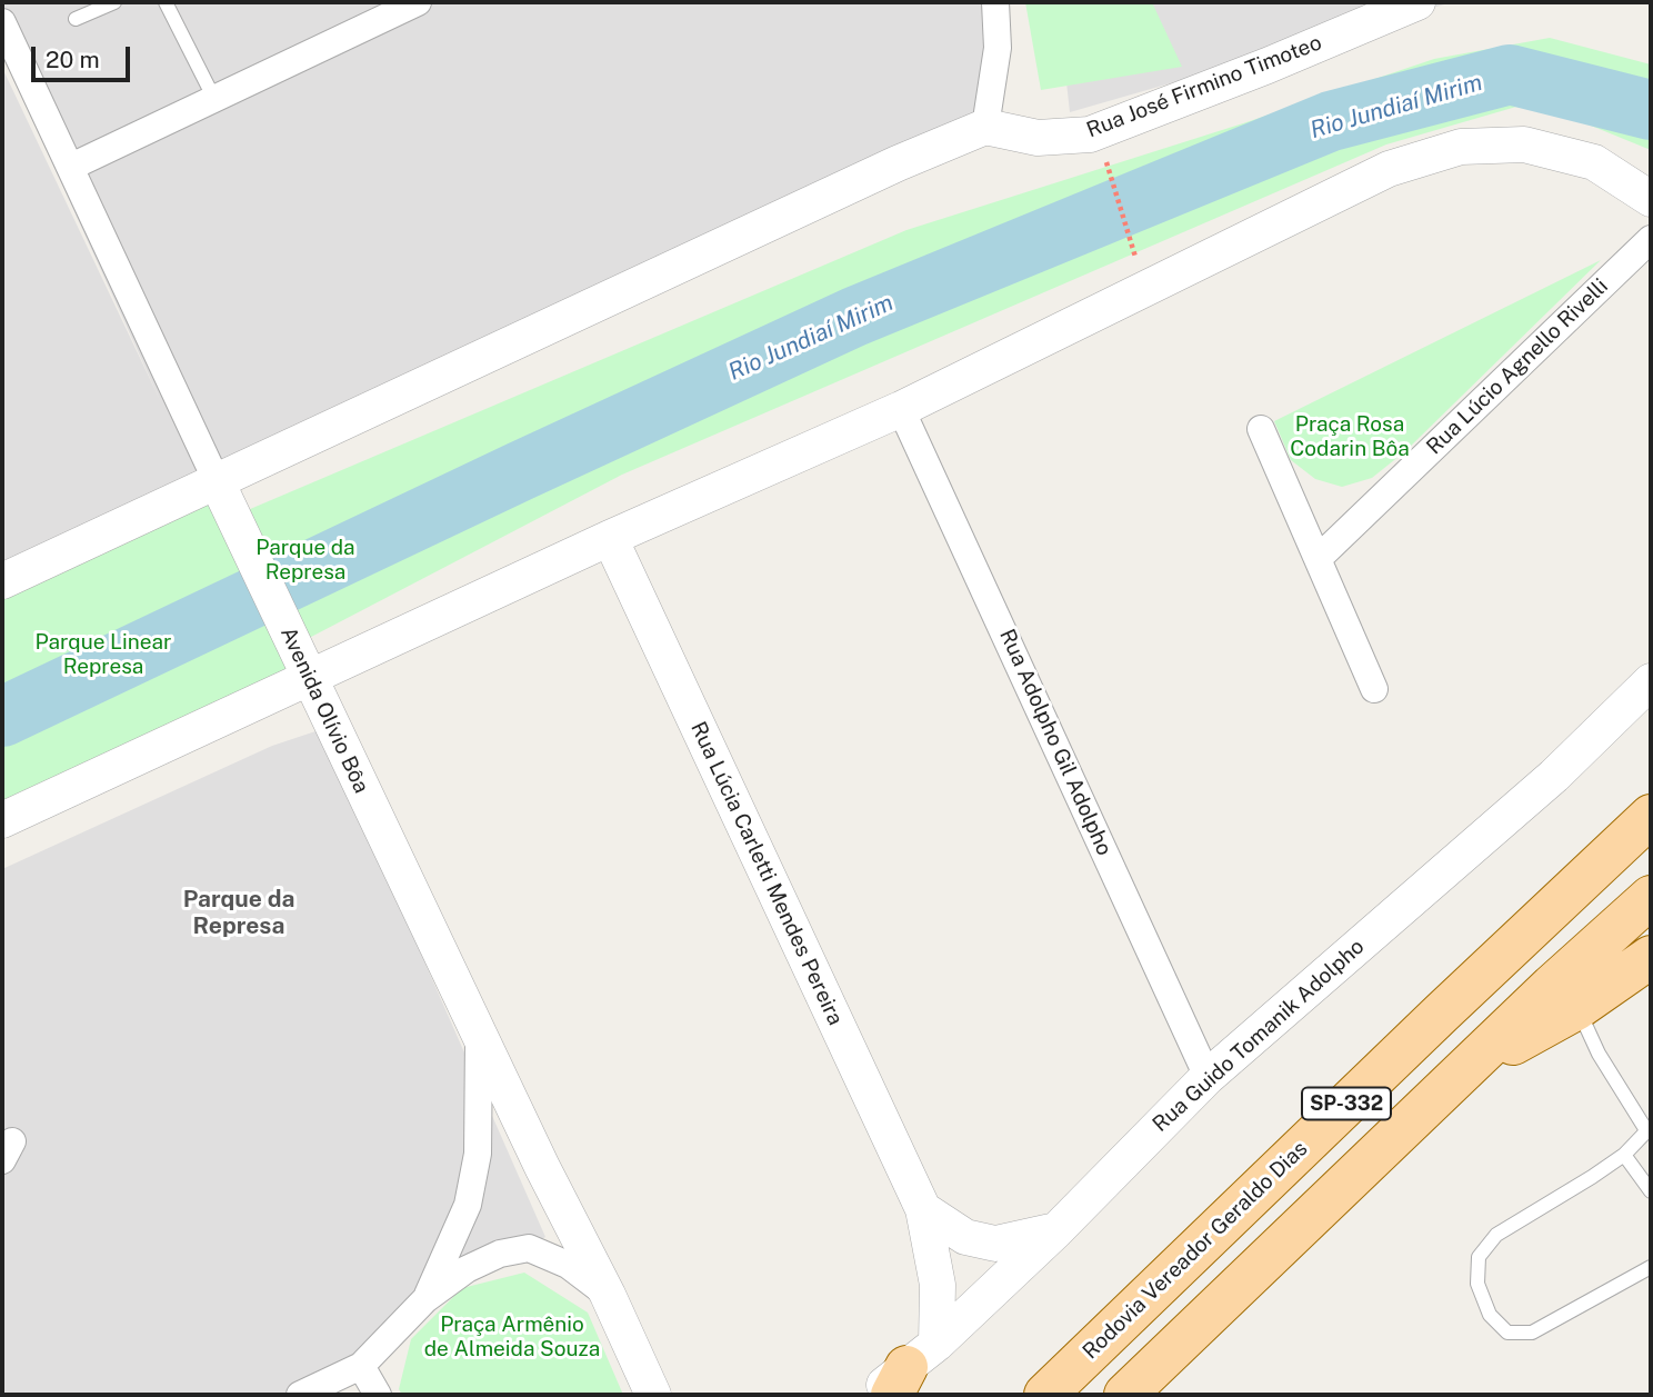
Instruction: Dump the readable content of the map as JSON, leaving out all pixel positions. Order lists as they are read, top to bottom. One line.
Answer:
{"streets":{"main road":["SP-332","Rodovia Vereador Geraldo Dias"],"street":["Rua José Firmino Timoteo","Rua Lúcio Agnello Rivelli","Avenida Olívio Bôa","Rua Adolpho Gil Adolpho","Rua Lúcia Carletti Mendes Pereira","Rua Guido Tomanik Adolpho"]},"crossings":[["Rua Adolpho Gil Adolpho","Rua Guido Tomanik Adolpho"],["Rua Lúcia Carletti Mendes Pereira","Rua Guido Tomanik Adolpho"]],"districts":["Parque da Represa"],"water":["Rio Jundiaí Mirim"],"parks":["Praça Rosa Codarin Bôa","Parque da Represa","Parque Linear Represa","Praça Armênio de Almeida Souza"],"scale_bar":"20 m"}
